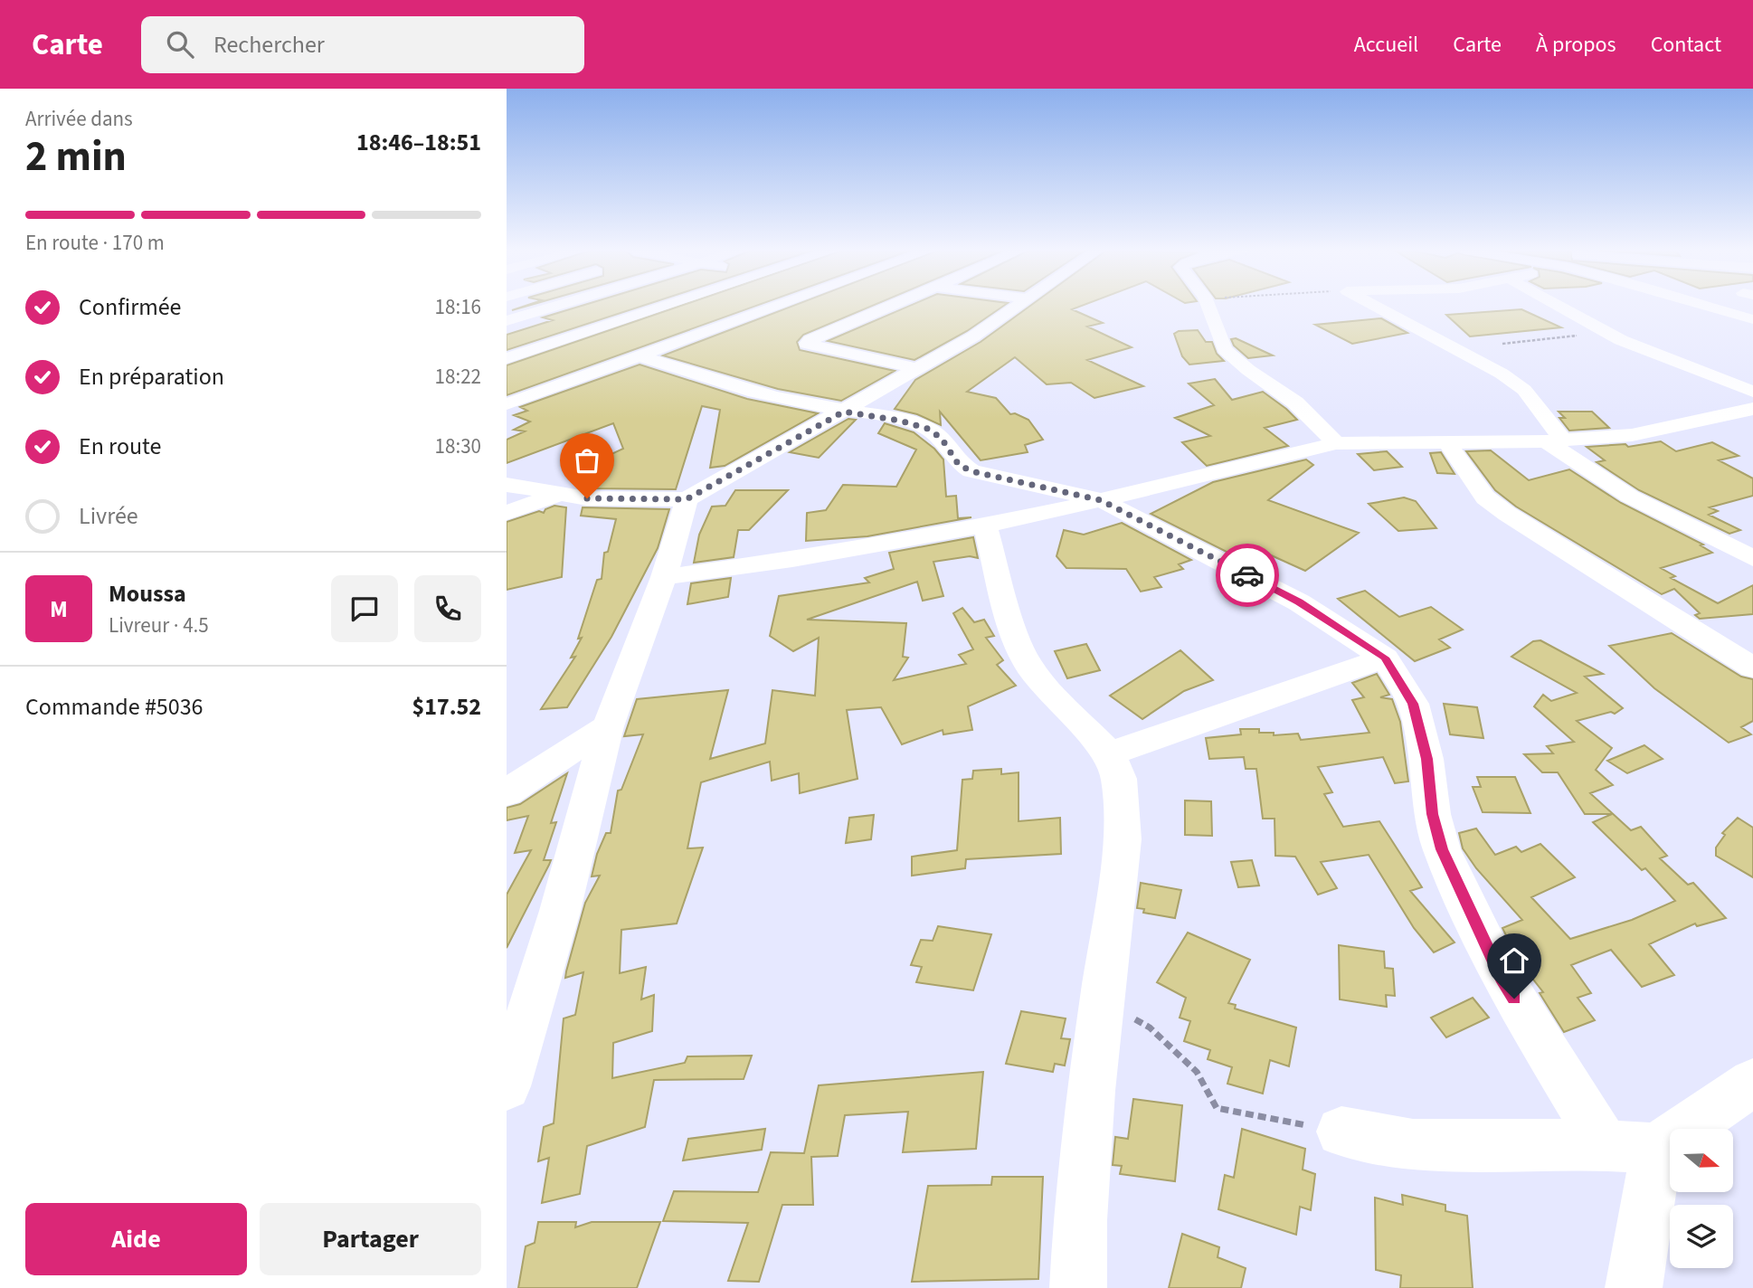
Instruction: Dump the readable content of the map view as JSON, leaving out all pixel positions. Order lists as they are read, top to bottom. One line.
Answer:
{"north":"right","page":{"header":"Carte","search":"Rechercher","nav":["Accueil","Carte","À propos","Contact"],"heading":["2 min","Arrivée dans","18:46–18:51"],"panel":["Moussa","Livreur · 4.5","Commande #5036","$17.52"],"bar":"En route · 170 m","list":[["Confirmée","18:16"],["En préparation","18:22"],["En route","18:30"],"Livrée"],"round":"M","buttons":["Aide","Partager"]}}
